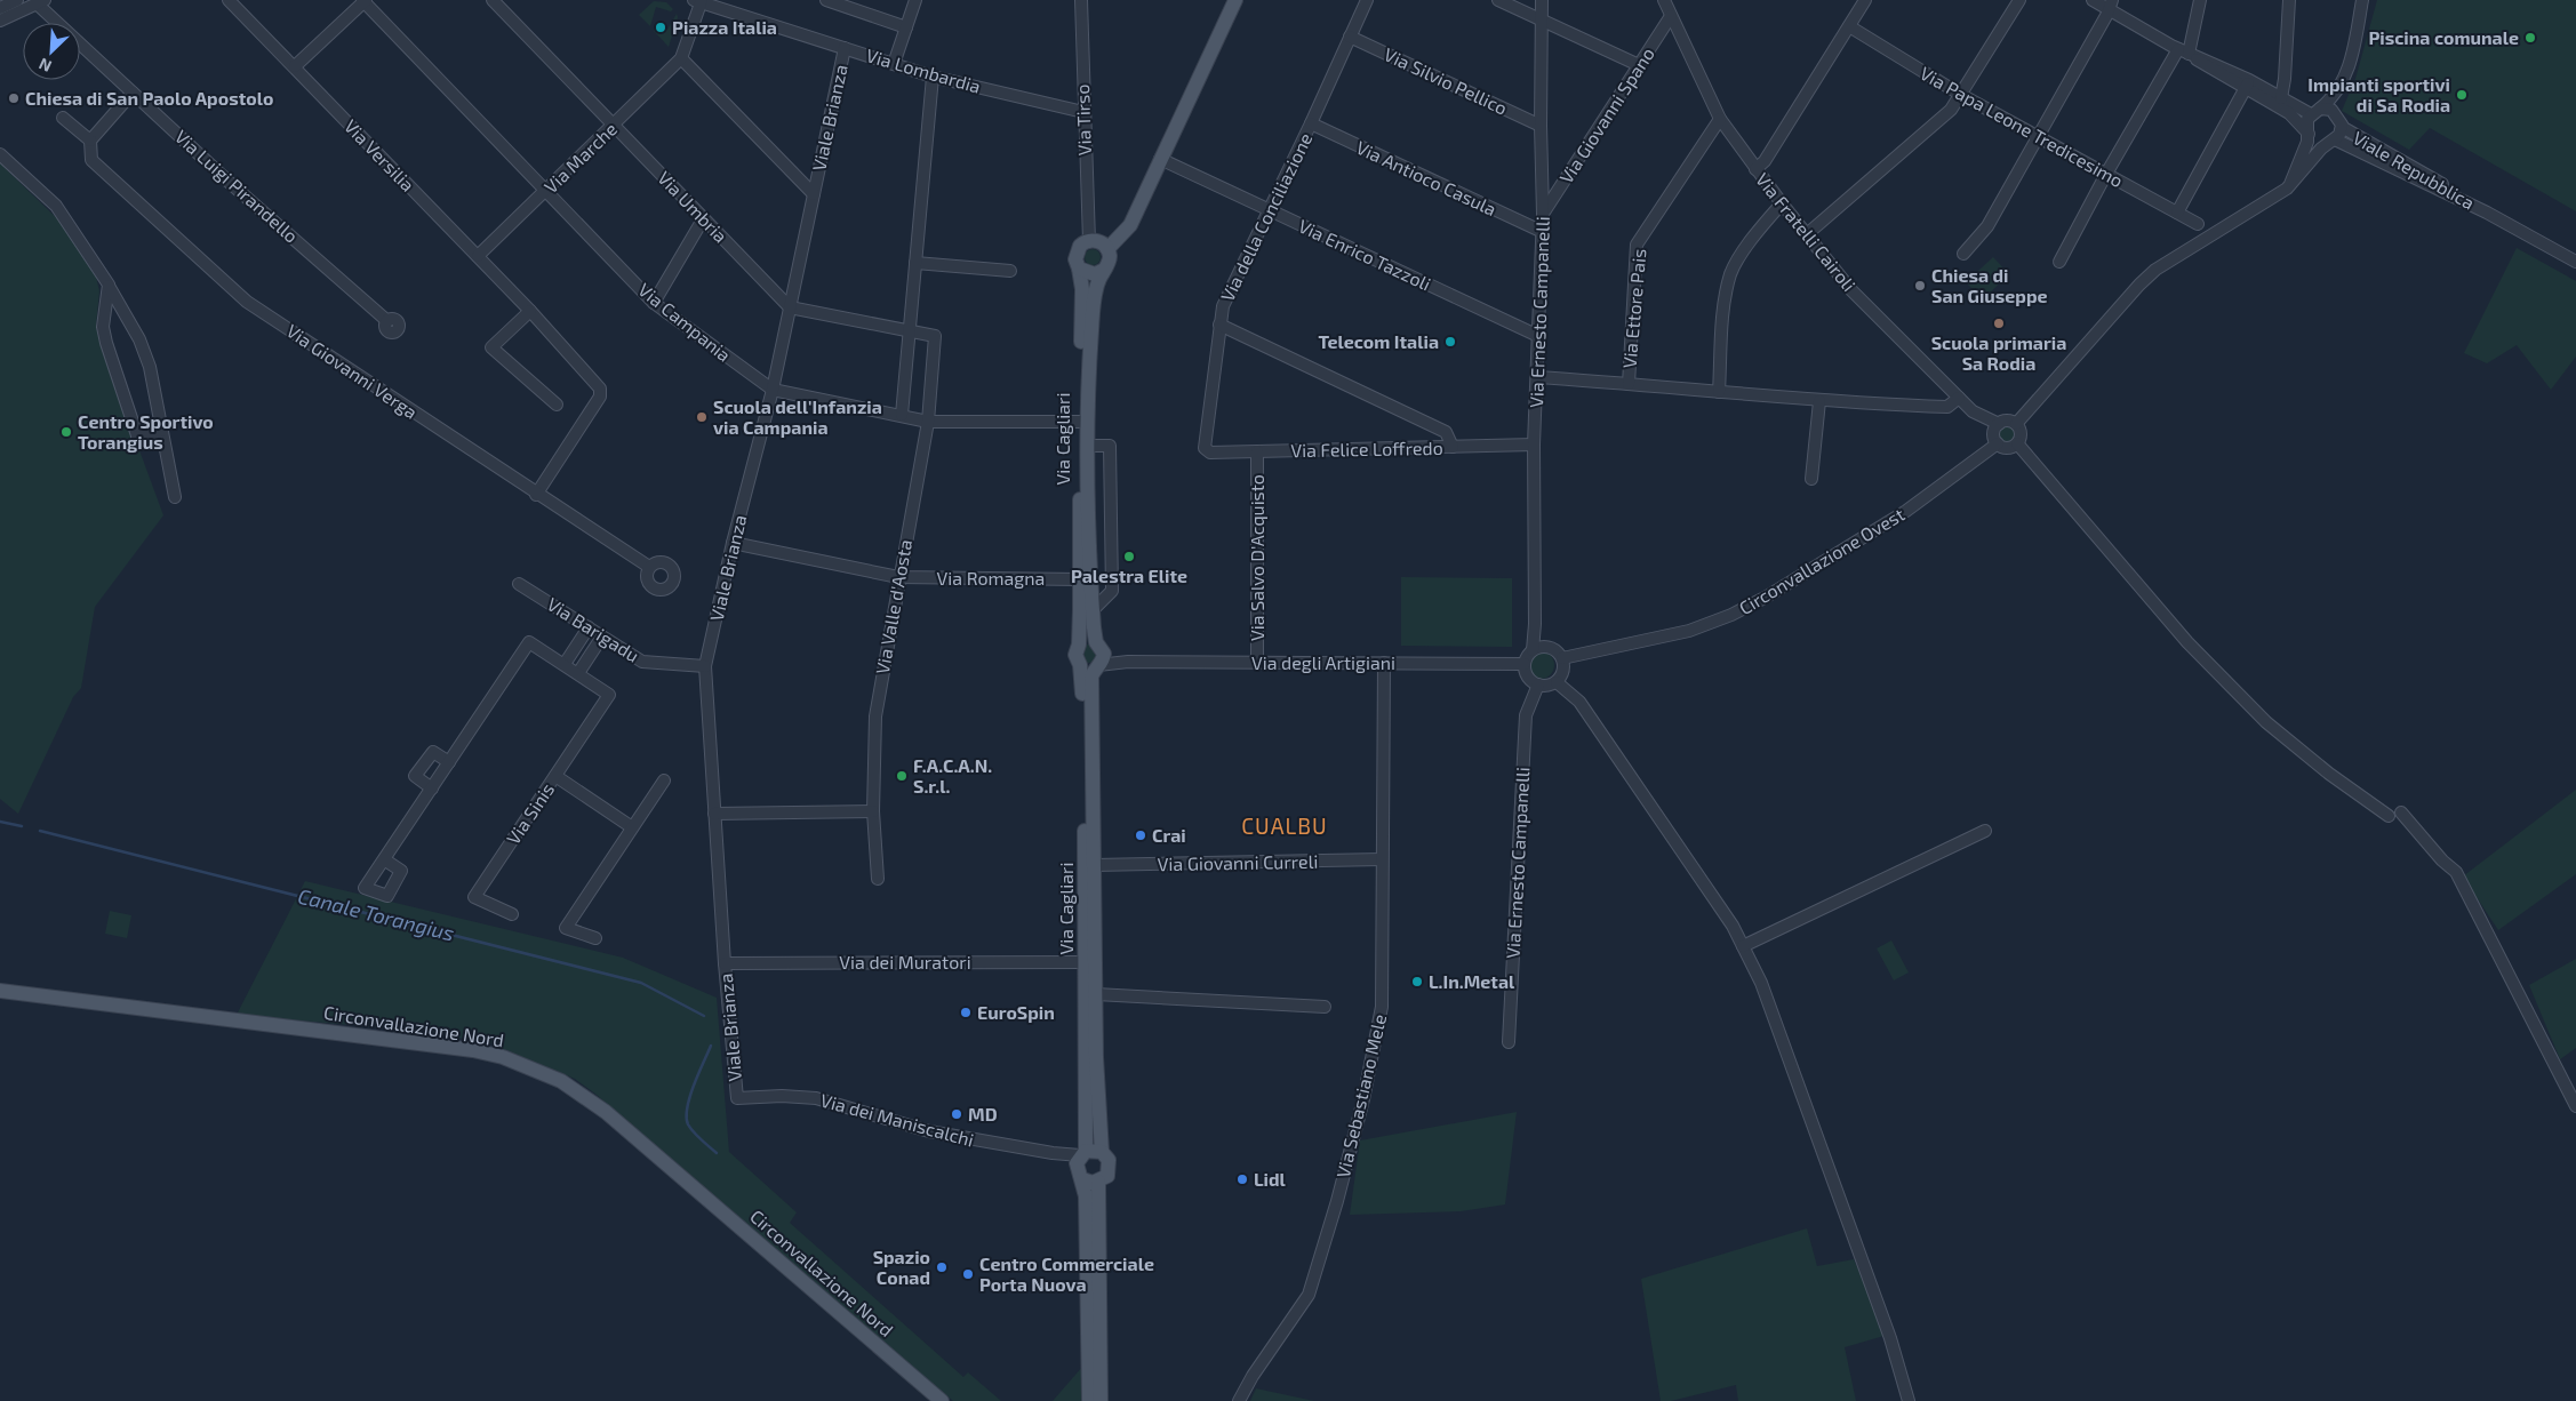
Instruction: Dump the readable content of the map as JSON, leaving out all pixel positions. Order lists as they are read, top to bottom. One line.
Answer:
{"streets":{"main road":["Via Cagliari","Circonvallazione Nord"],"street":["Via Lombardia","Via Silvio Pellico","Via Giovanni Spano","Viale Brianza","Via Tirso","Via Papa Leone Tredicesimo","Via Versilia","Via Marche","Viale Repubblica","Via Antioco Casula","Via Luigi Pirandello","Via Umbria","Via della Conciliazione","Via Fratelli Cairoli","Via Enrico Tazzoli","Via Ettore Pais","Via Ernesto Campanelli","Via Campania","Via Giovanni Verga","Via Felice Loffredo","Via Salvo D'Acquisto","Circonvallazione Ovest","Via Romagna","Via Valle d'Aosta","Via Barigadu","Via degli Artigiani","Via Sinis","Via Giovanni Curreli","Via dei Muratori","Via Sebastiano Mele","Via dei Maniscalchi"]},"crossings":[["Via Lombardia","Viale Brianza"],["Via Lombardia","Via Tirso"],["Via Silvio Pellico","Via della Conciliazione"],["Via Silvio Pellico","Via Ernesto Campanelli"],["Via Giovanni Spano","Via Fratelli Cairoli"],["Via Giovanni Spano","Via Ernesto Campanelli"],["Viale Brianza","Via Umbria"],["Viale Brianza","Via Campania"],["Viale Brianza","Via Romagna"],["Viale Brianza","Via Barigadu"],["Viale Brianza","Via dei Muratori"],["Viale Brianza","Via dei Maniscalchi"],["Via Tirso","Via Cagliari"],["Via Versilia","Via Marche"],["Via Versilia","Via Giovanni Verga"],["Via Marche","Via Umbria"],["Via Marche","Via Campania"],["Via Antioco Casula","Via della Conciliazione"],["Via Antioco Casula","Via Ernesto Campanelli"],["Via della Conciliazione","Via Enrico Tazzoli"],["Via della Conciliazione","Via Felice Loffredo"],["Via Fratelli Cairoli","Via Ettore Pais"],["Via Fratelli Cairoli","Circonvallazione Ovest"],["Via Enrico Tazzoli","Via Ernesto Campanelli"],["Via Ernesto Campanelli","Via Felice Loffredo"],["Via Ernesto Campanelli","Circonvallazione Ovest"],["Via Ernesto Campanelli","Via degli Artigiani"],["Via Campania","Via Cagliari"],["Via Campania","Via Valle d'Aosta"],["Via Cagliari","Via Romagna"],["Via Cagliari","Via degli Artigiani"],["Via Cagliari","Via Giovanni Curreli"],["Via Cagliari","Via dei Muratori"],["Via Cagliari","Via dei Maniscalchi"],["Via Felice Loffredo","Via Salvo D'Acquisto"],["Via Salvo D'Acquisto","Via degli Artigiani"],["Circonvallazione Ovest","Via degli Artigiani"],["Via Romagna","Via Valle d'Aosta"],["Via degli Artigiani","Via Sebastiano Mele"],["Via Giovanni Curreli","Via Sebastiano Mele"]],"districts":["CUALBU"],"water":["Canale Torangius"],"places":["Piazza Italia","Piscina comunale","Impianti sportivi di Sa Rodia","Chiesa di San Paolo Apostolo","Chiesa di San Giuseppe","Scuola primaria Sa Rodia","Telecom Italia","Scuola dell'Infanzia via Campania","Centro Sportivo Torangius","Palestra Elite","F.A.C.A.N. S.r.l.","Crai","L.In.Metal","EuroSpin","MD","Lidl","Spazio Conad","Centro Commerciale Porta Nuova"],"north":"bottom left"}
